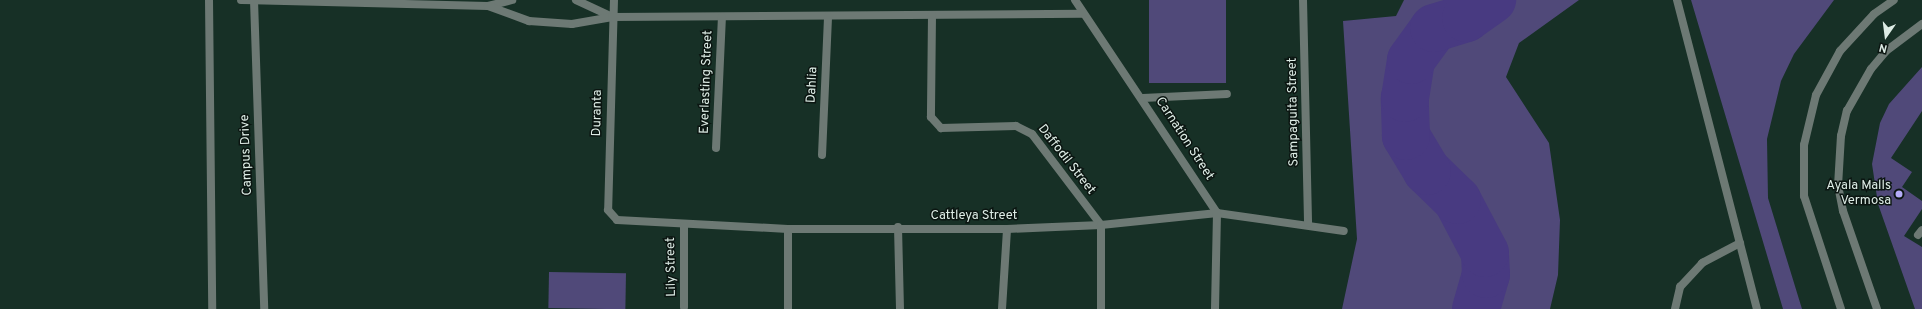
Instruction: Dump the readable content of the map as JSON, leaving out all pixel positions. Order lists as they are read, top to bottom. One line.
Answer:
{"streets":{"street":["Everlasting Street","Dahlia","Sampaguita Street","Duranta","Carnation Street","Campus Drive","Daffodil Street","Cattleya Street","Lily Street"]},"crossings":[["Sampaguita Street","Cattleya Street"],["Duranta","Cattleya Street"],["Carnation Street","Cattleya Street"],["Daffodil Street","Cattleya Street"],["Cattleya Street","Lily Street"]],"places":["Ayala Malls Vermosa"],"north":"bottom"}
